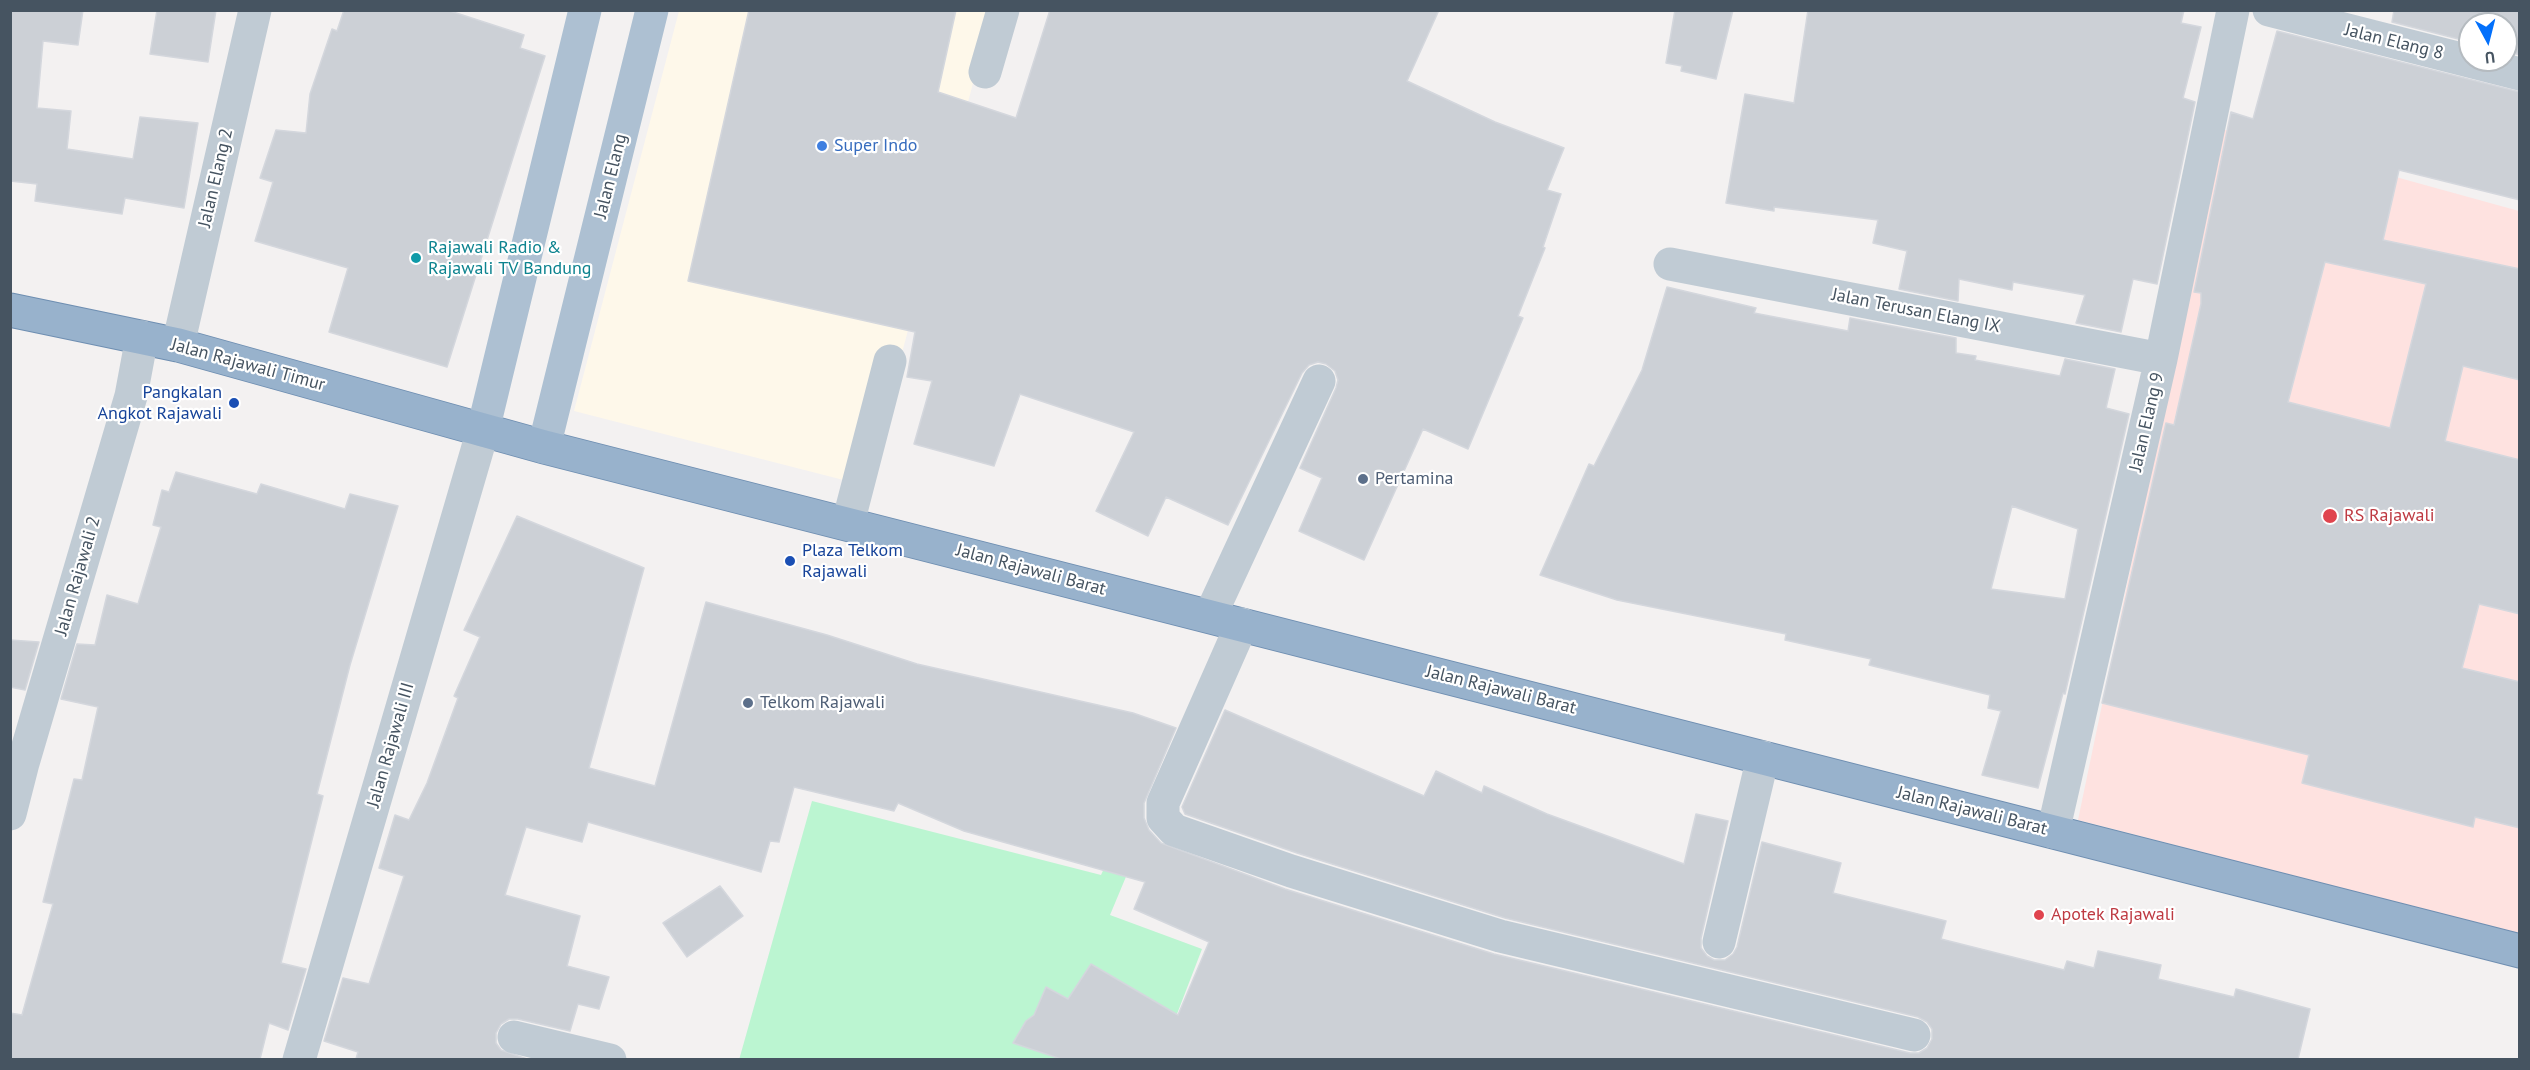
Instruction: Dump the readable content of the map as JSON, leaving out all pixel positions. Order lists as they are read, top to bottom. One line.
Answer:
{"streets":{"highway":["Jalan Rajawali Timur","Jalan Rajawali Barat"],"main road":["Jalan Elang"],"street":["Jalan Elang 8","Jalan Elang 2","Jalan Terusan Elang IX","Jalan Elang 9","Jalan Rajawali 2","Jalan Rajawali III"]},"crossings":[["Jalan Elang","Jalan Rajawali Barat"],["Jalan Elang 2","Jalan Rajawali Timur"],["Jalan Terusan Elang IX","Jalan Elang 9"],["Jalan Rajawali Timur","Jalan Rajawali Barat"],["Jalan Rajawali Timur","Jalan Rajawali 2"],["Jalan Rajawali Timur","Jalan Rajawali III"],["Jalan Elang 9","Jalan Rajawali Barat"],["Jalan Rajawali Barat","Jalan Rajawali III"]],"places":["Super Indo","Rajawali Radio & Rajawali TV Bandung","Pangkalan Angkot Rajawali","Pertamina","RS Rajawali","Plaza Telkom Rajawali","Telkom Rajawali","Apotek Rajawali"],"north":"bottom"}
